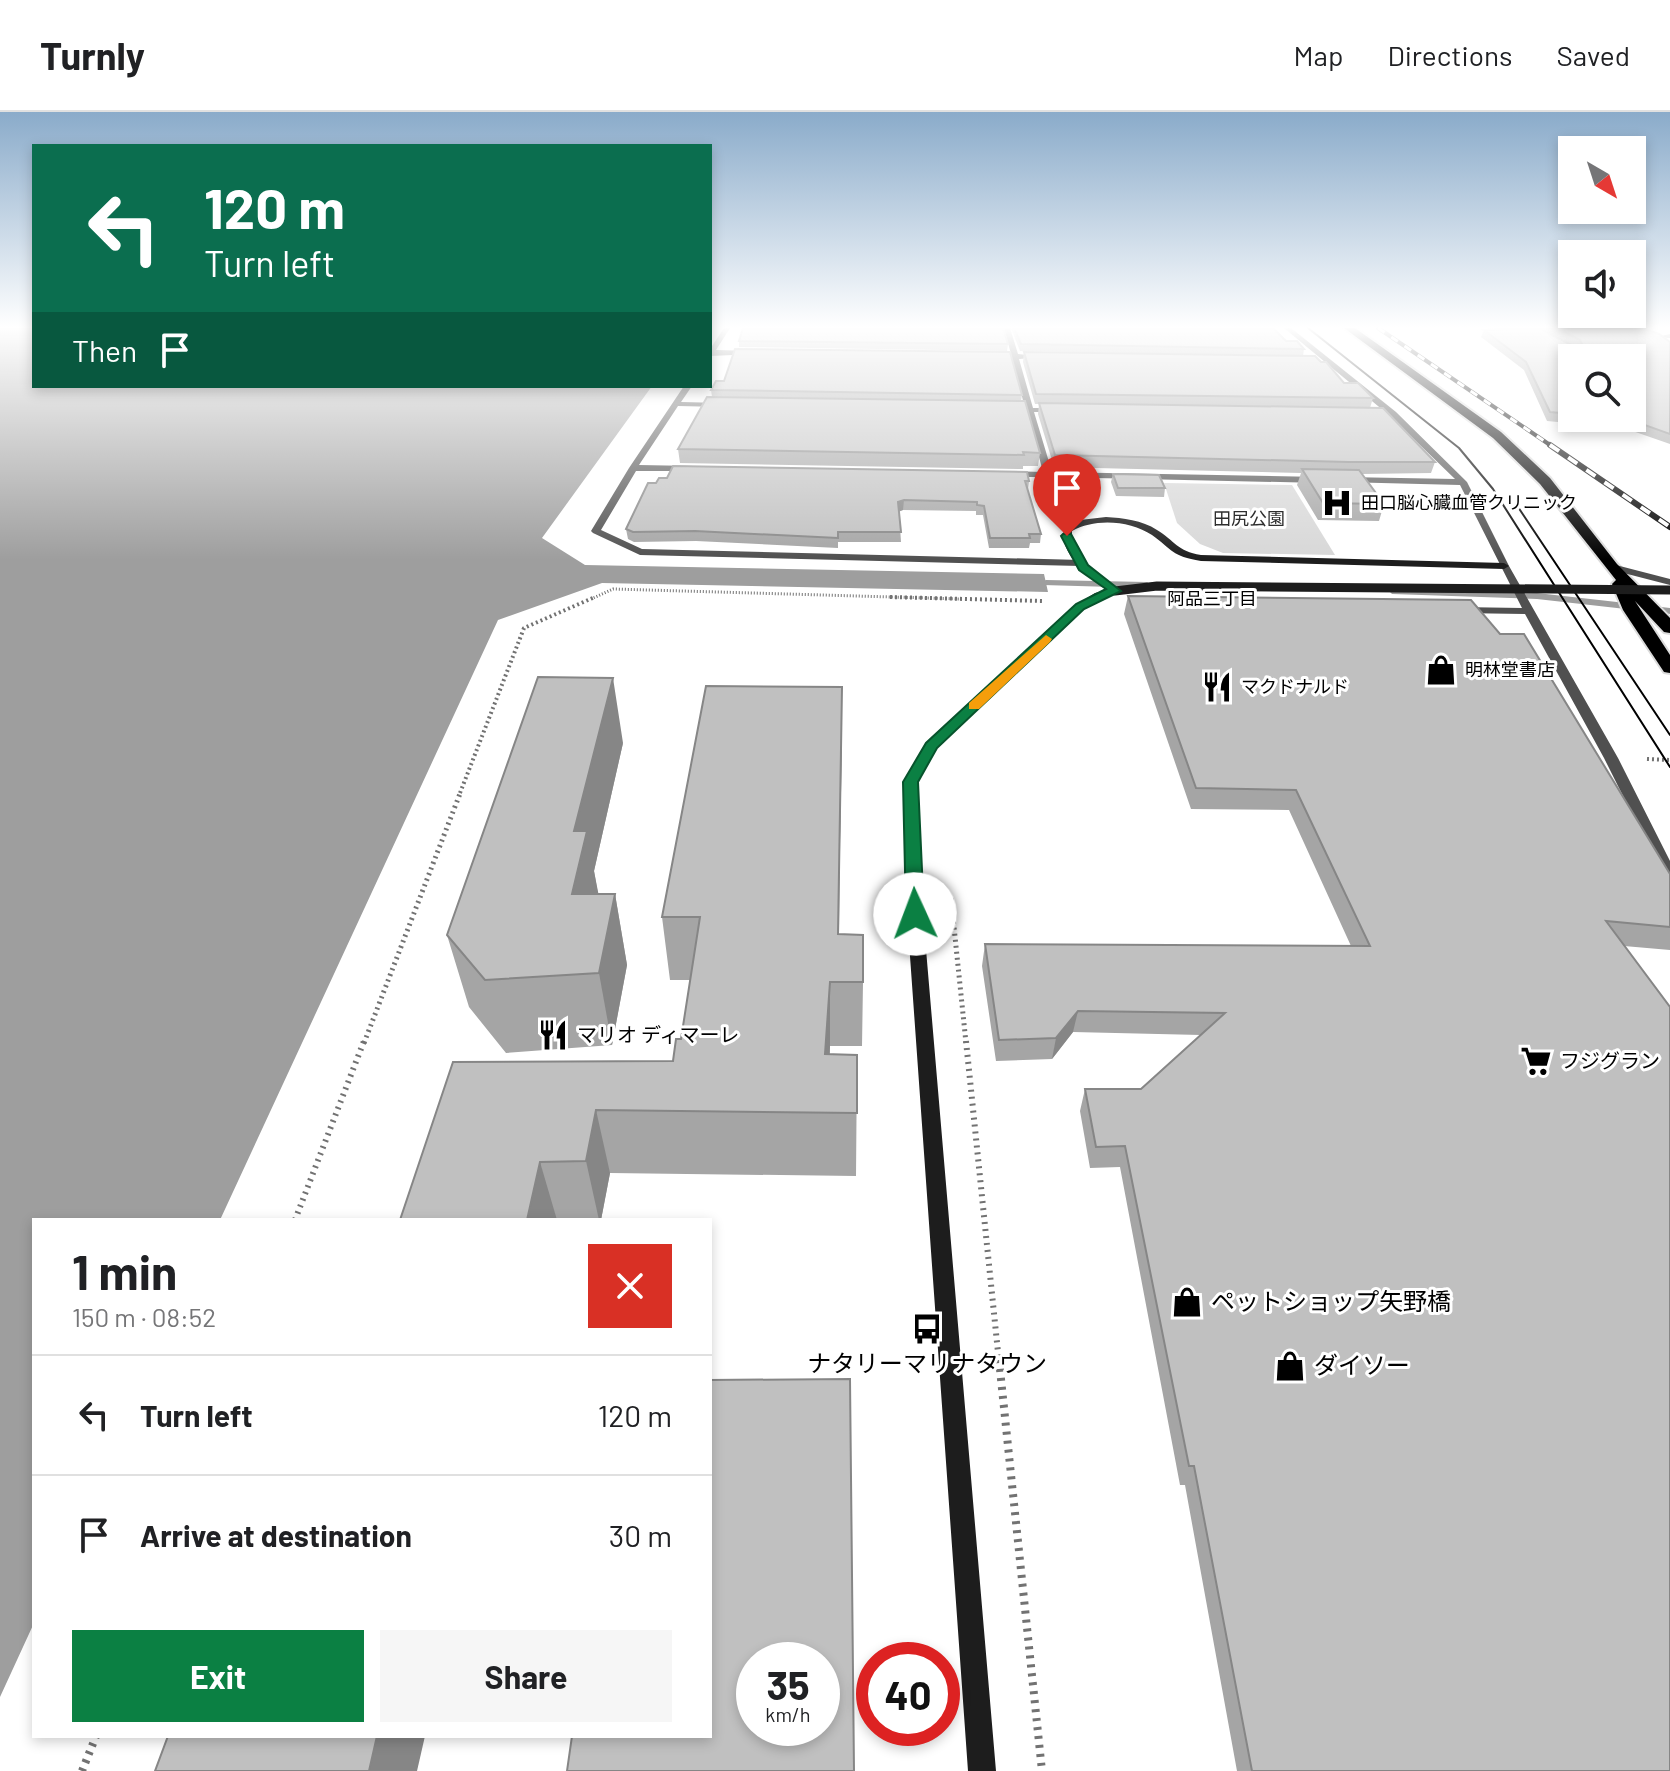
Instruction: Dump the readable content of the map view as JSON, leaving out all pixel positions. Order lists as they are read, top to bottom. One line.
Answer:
{"districts":["阿品三丁目"],"parks":["田尻公園"],"places":{"hospital":["田口脳心臓血管クリニック"],"shop":["明林堂書店","ペットショップ矢野橋","ダイソー"],"restaurant":["マクドナルド","マリオ ディマーレ"],"supermarket":["フジグラン"],"bus stop":["ナタリーマリナタウン"]},"north":"bottom right","page":{"header":"Turnly","nav":["Map","Directions","Saved"],"turn":["120 m","Turn left"],"then":"Then","heading":["1 min","150 m · 08:52"],"list":[{"name":"Turn left","value":"120 m"},{"name":"Arrive at destination","value":"30 m"}],"buttons":["Exit","Share"],"speed":"35 km/h","limit":"40"}}
